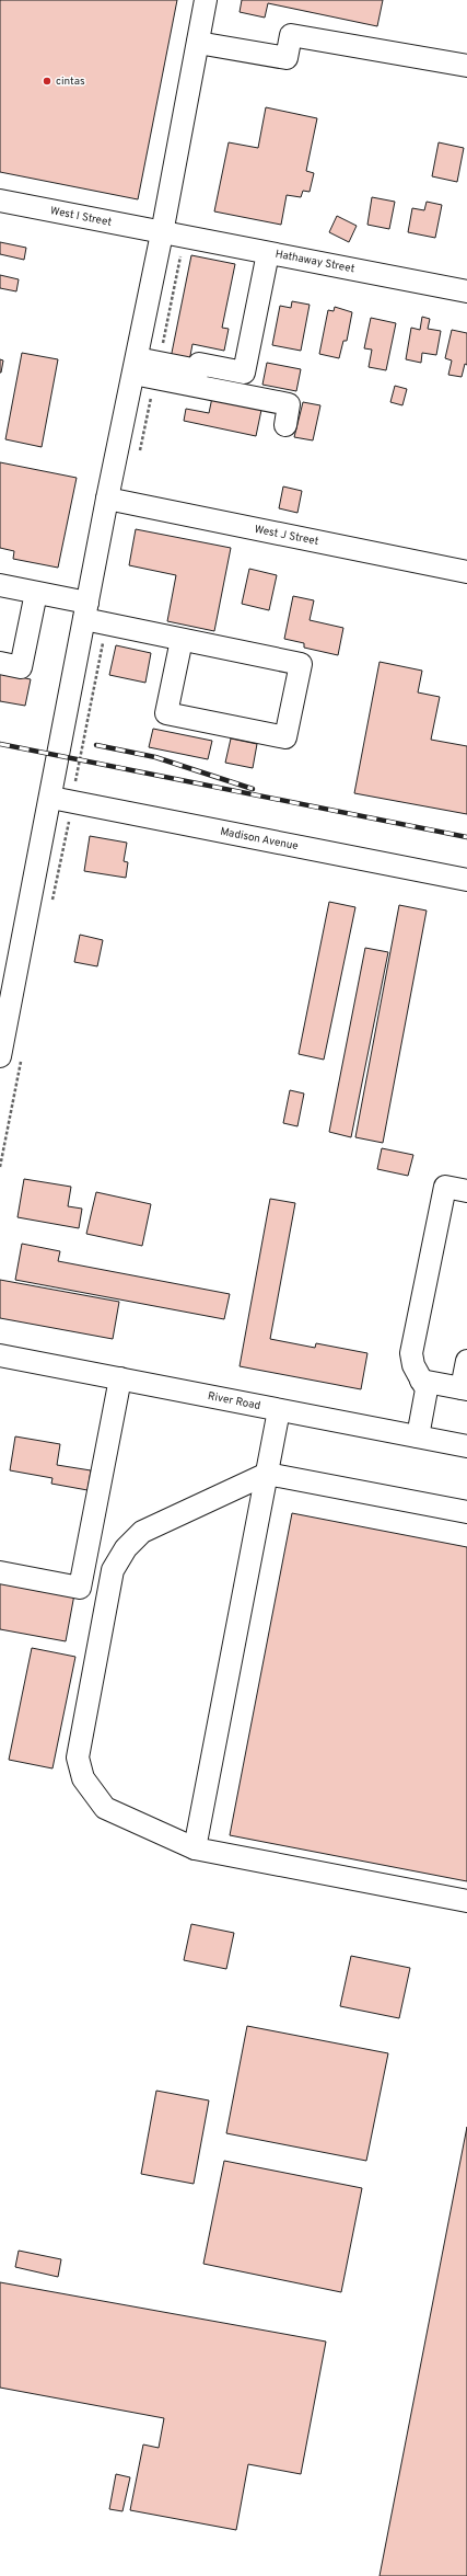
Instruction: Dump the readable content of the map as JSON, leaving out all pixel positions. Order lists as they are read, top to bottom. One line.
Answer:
{"streets":{"street":["West I Street","Hathaway Street","West J Street","Madison Avenue","River Road"]},"crossings":[["West I Street","Hathaway Street"]],"places":["cintas"]}
